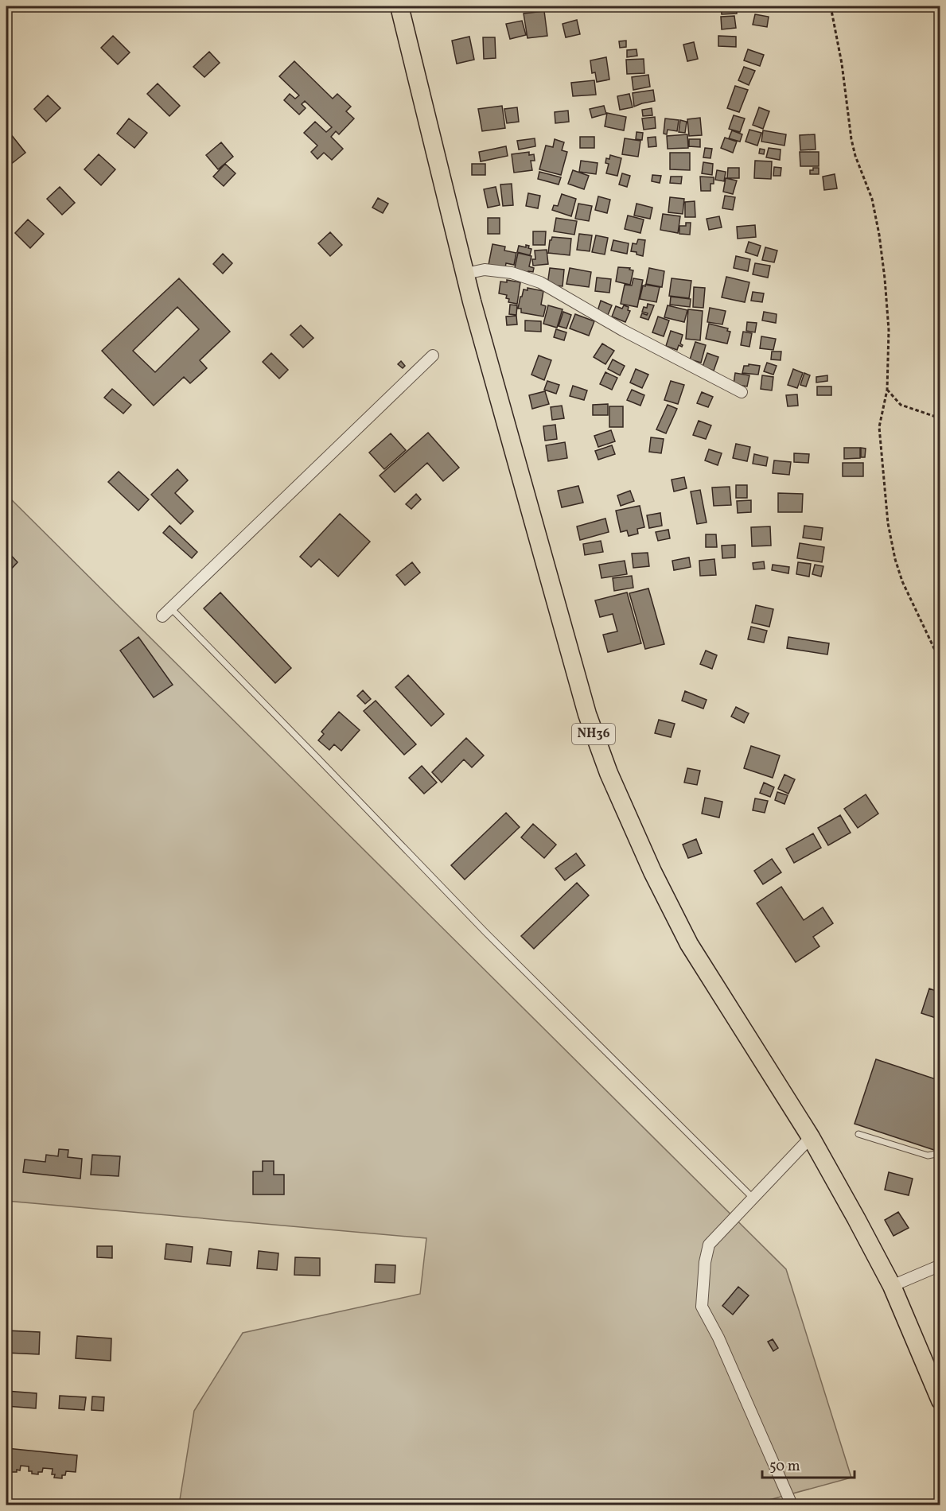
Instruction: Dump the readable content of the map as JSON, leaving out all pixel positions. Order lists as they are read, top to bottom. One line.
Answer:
{"streets":{"highway":["NH36"]},"scale_bar":"50 m"}
